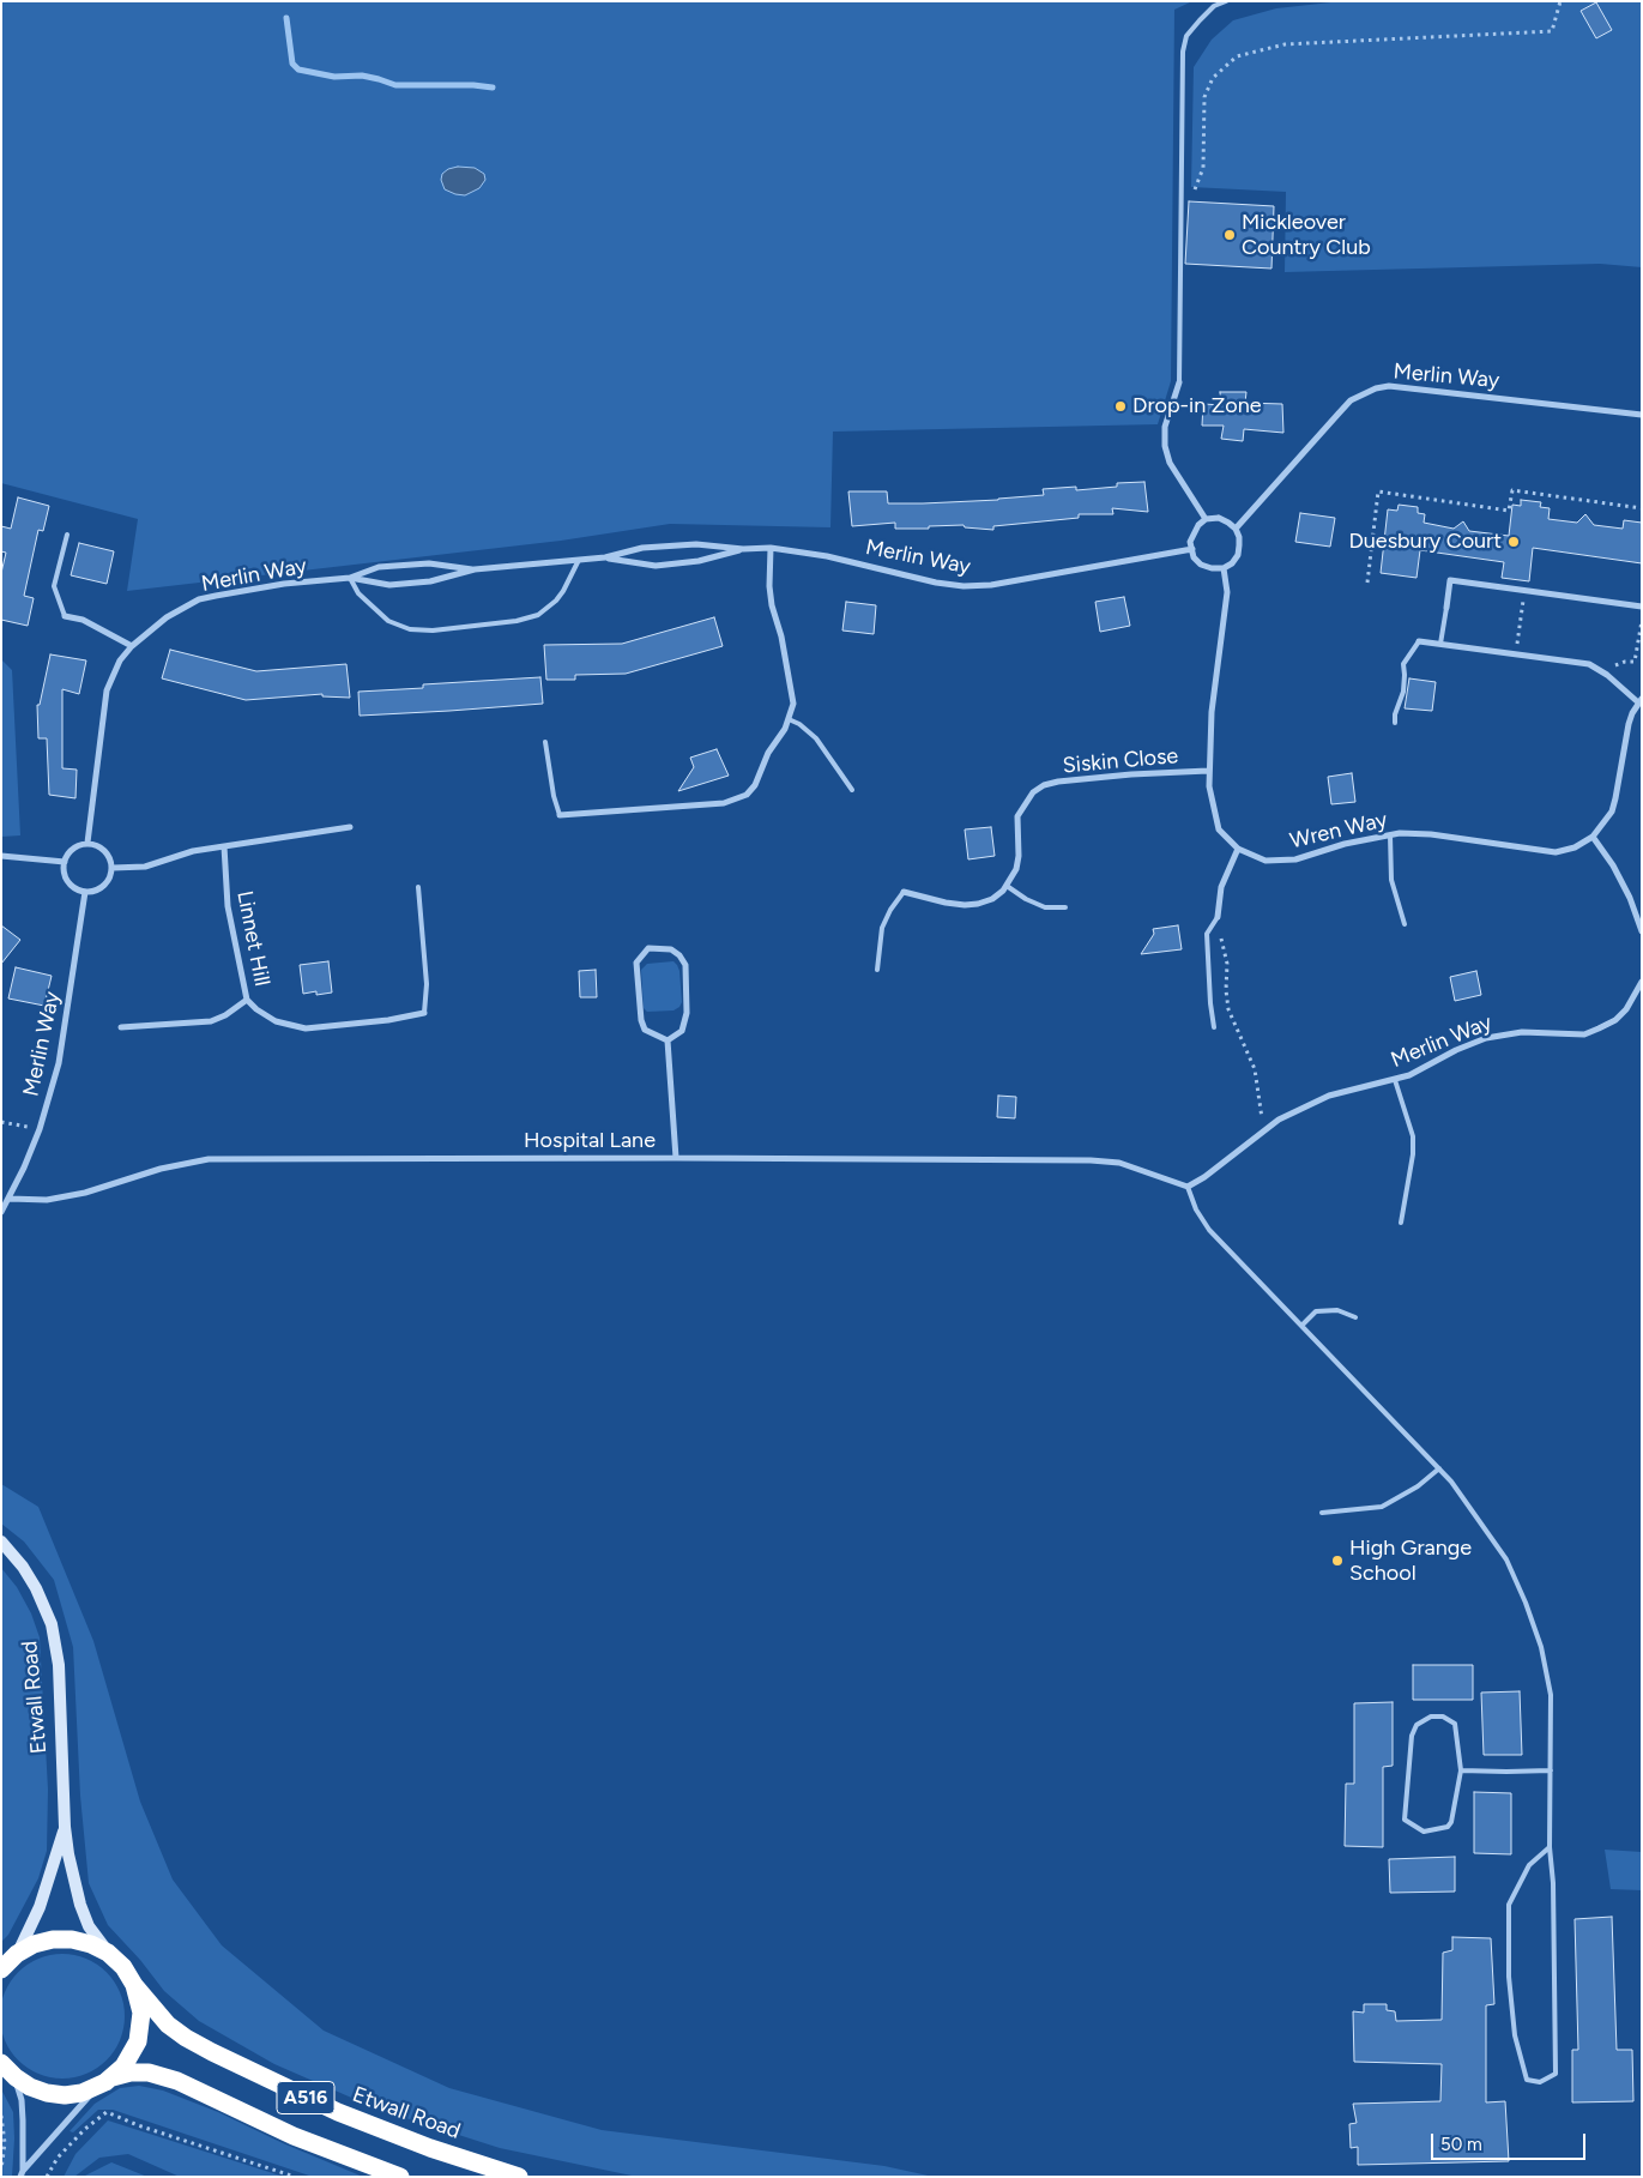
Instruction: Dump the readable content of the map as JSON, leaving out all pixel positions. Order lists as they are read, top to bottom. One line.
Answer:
{"streets":{"highway":["Etwall Road","A516"],"street":["Merlin Way","Siskin Close","Wren Way","Linnet Hill","Hospital Lane"]},"crossings":[["Merlin Way","Wren Way"],["Merlin Way","Hospital Lane"],["Siskin Close","Wren Way"]],"places":["Mickleover Country Club","Drop-in Zone","Duesbury Court","High Grange School"],"scale_bar":"50 m"}
